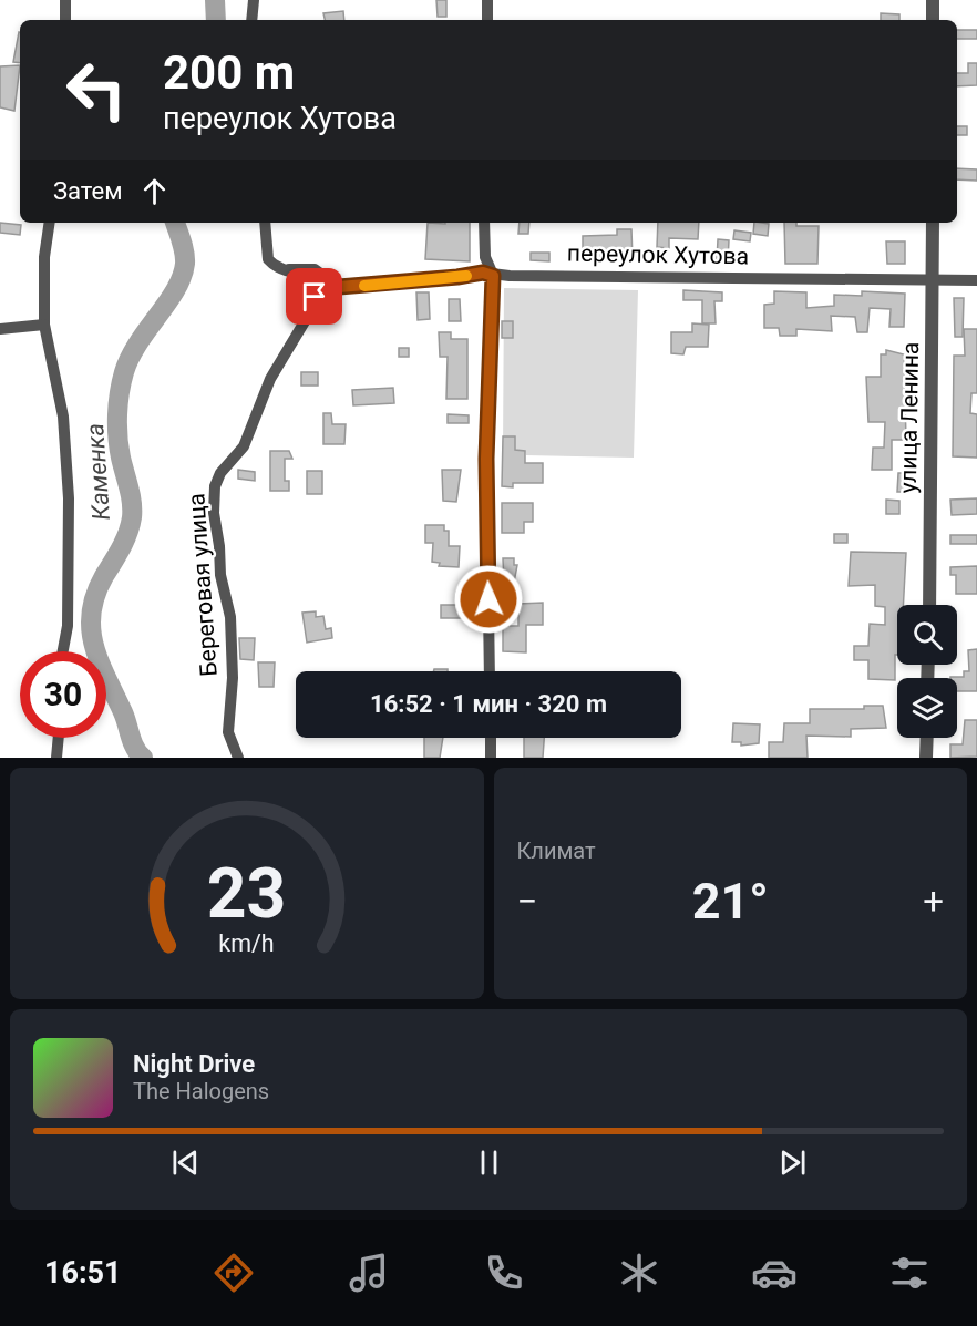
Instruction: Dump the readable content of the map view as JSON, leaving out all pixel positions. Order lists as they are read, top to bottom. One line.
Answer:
{"streets":{"street":["переулок Хутова","улица Ленина","Береговая улица"]},"crossings":[["переулок Хутова","улица Ленина"]],"water":["Каменка"],"page":{"turn":["200 m","переулок Хутова"],"then":"Затем","limit":"30","trip":"16:52 · 1 мин · 320 m","tile":"Климат","heat":["−","21°","+"],"song":["Night Drive","The Halogens"],"tabs":"16:51","gauge":["23","km/h"]}}
